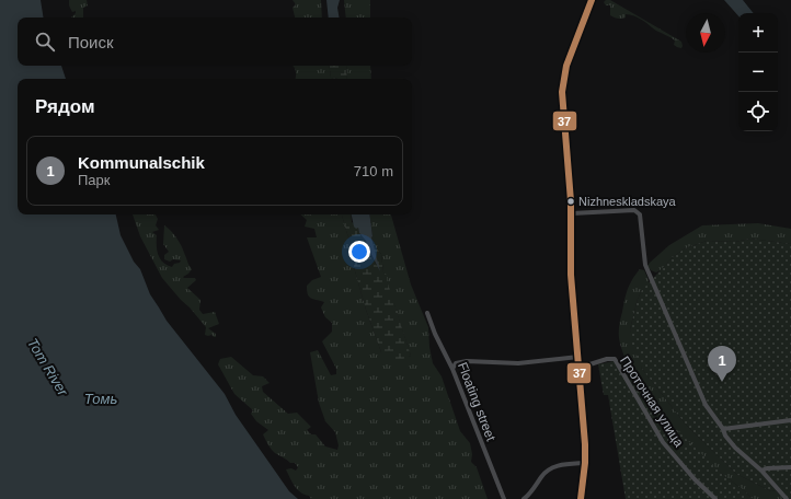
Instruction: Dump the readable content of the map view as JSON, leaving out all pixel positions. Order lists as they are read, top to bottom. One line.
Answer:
{"streets":{"street":["Floating street","Проточная улица"]},"water":["Tom River","Томь"],"places":["Nizhneskladskaya"],"lines":["transit line 37"],"north":"bottom","page":{"map_buttons":["+","−"],"search":"Поиск","heading":"Рядом","list":[{"mark":"1","name":"Kommunalschik","note":"Парк","value":"710 m"}],"pins":"1"}}
